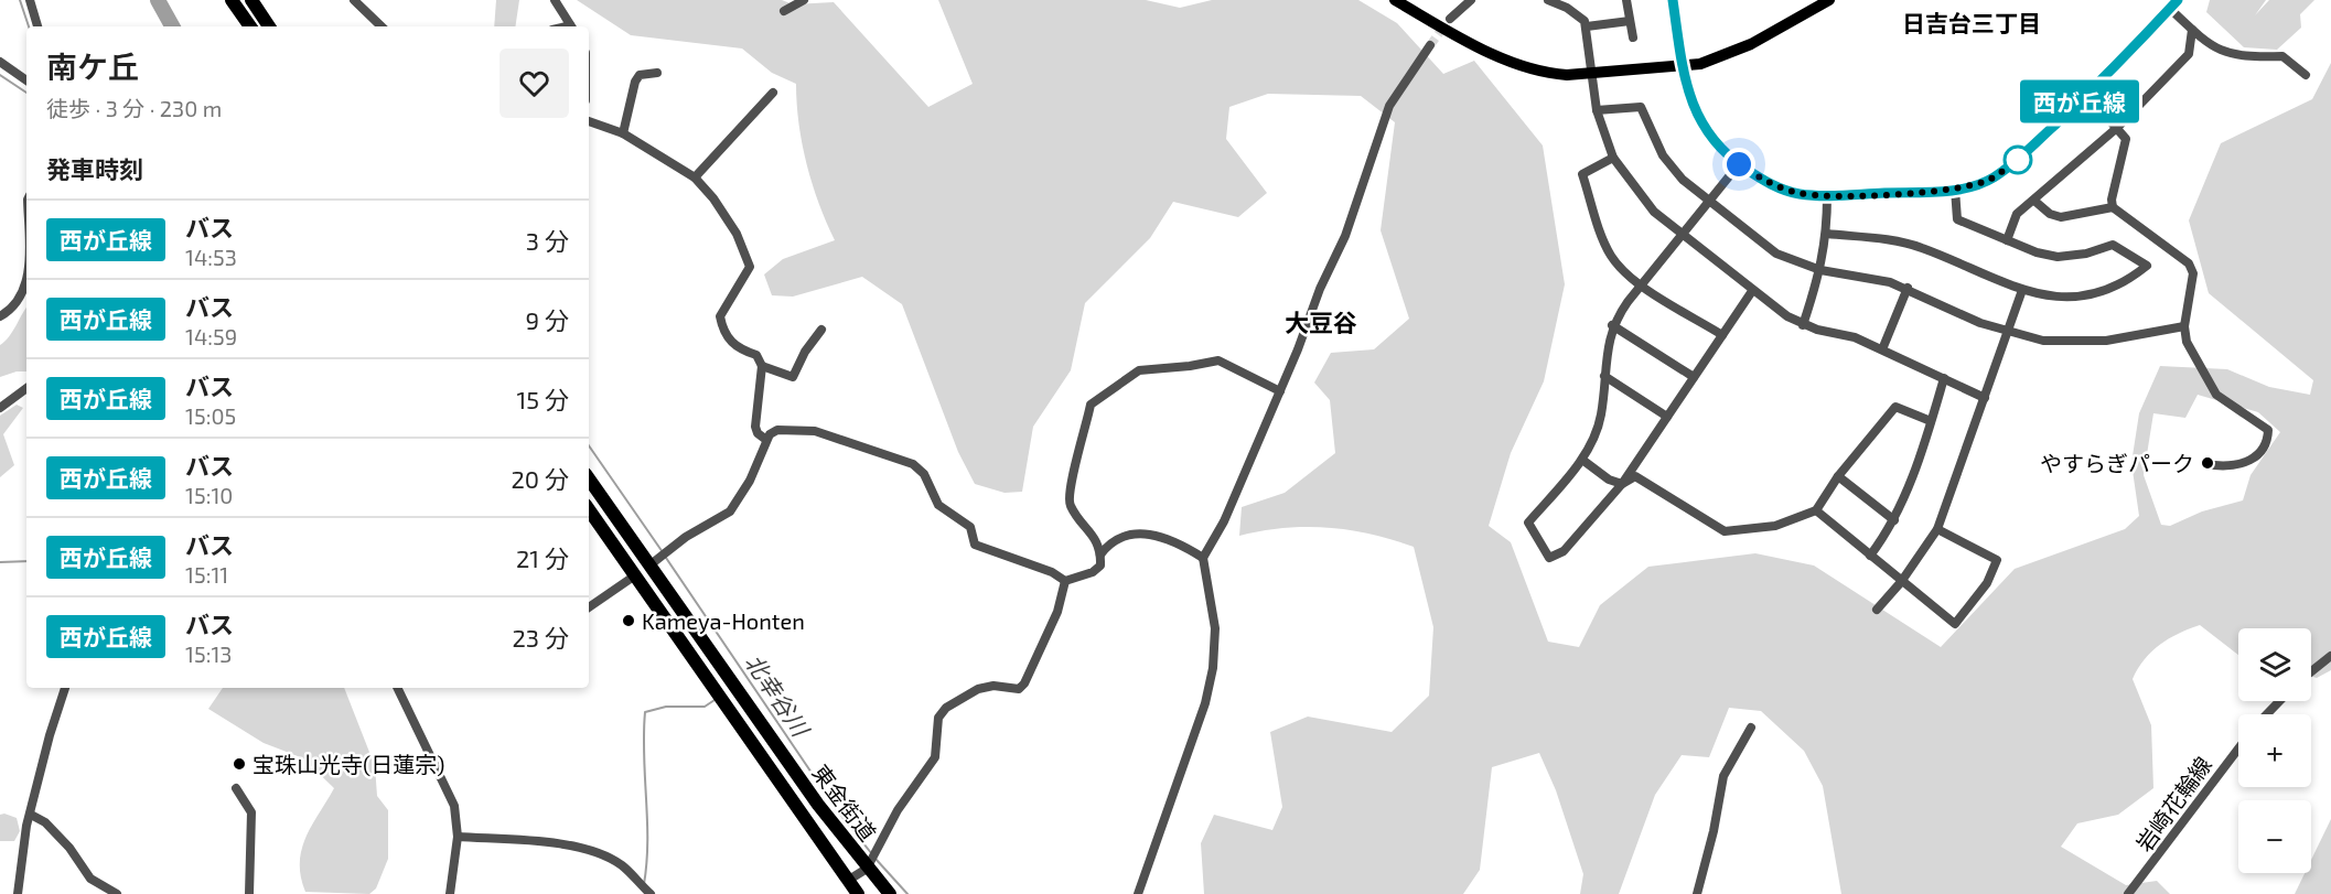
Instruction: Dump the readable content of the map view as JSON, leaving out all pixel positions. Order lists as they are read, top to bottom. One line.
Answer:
{"streets":{"highway":["東金街道"],"street":["岩崎花輪線"]},"districts":["日吉台三丁目","大豆谷"],"water":["北幸谷川"],"places":["やすらぎパーク","Kameya-Honten","宝珠山光寺(日蓮宗)"],"lines":["bus line 西が丘線"],"page":{"on_map":"西が丘線","heading":[["南ケ丘","徒歩 · 3 分 · 230 m"],"発車時刻"],"list":[{"mark":"西が丘線","name":"バス","note":"14:53","value":"3 分"},{"mark":"西が丘線","name":"バス","note":"14:59","value":"9 分"},{"mark":"西が丘線","name":"バス","note":"15:05","value":"15 分"},{"mark":"西が丘線","name":"バス","note":"15:10","value":"20 分"},{"mark":"西が丘線","name":"バス","note":"15:11","value":"21 分"},{"mark":"西が丘線","name":"バス","note":"15:13","value":"23 分"}],"map_buttons":["+","−"]}}
